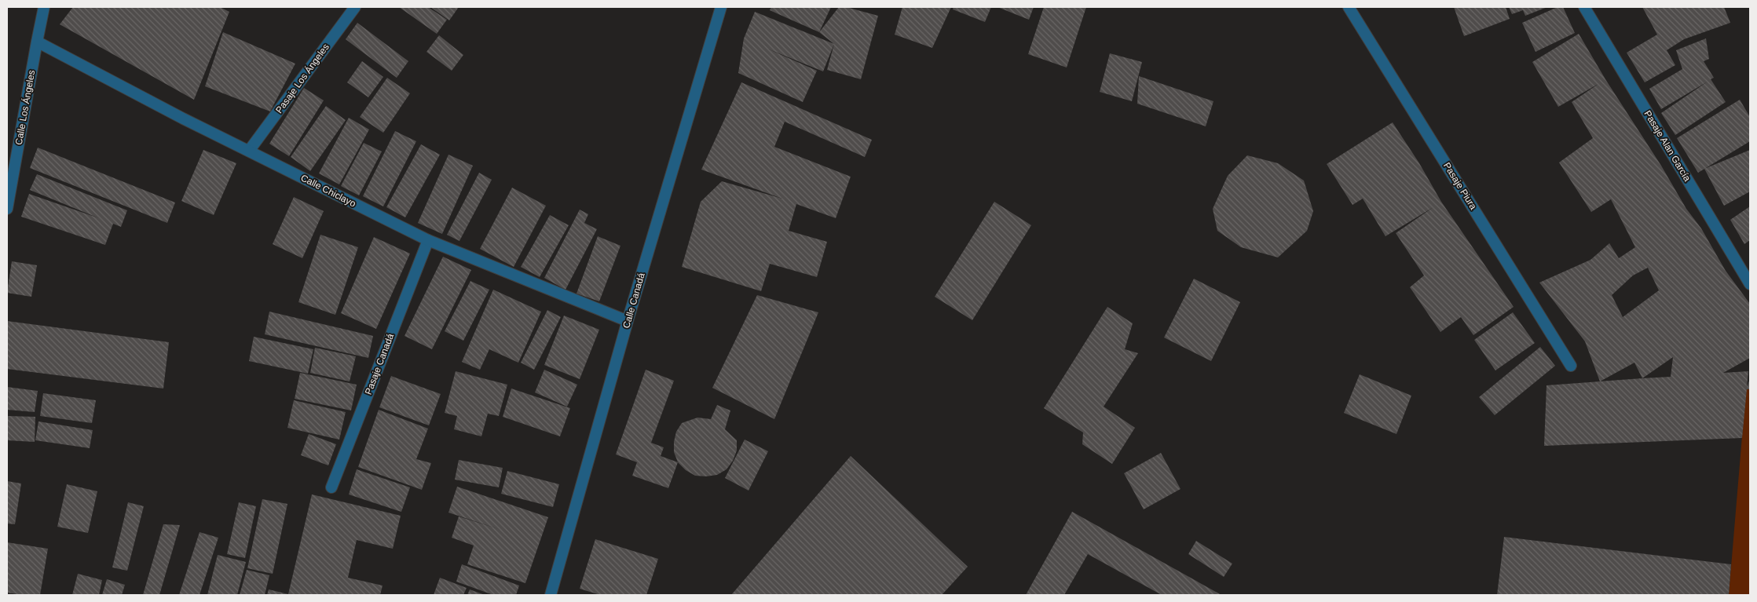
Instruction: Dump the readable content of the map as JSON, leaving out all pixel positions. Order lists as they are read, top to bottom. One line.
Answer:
{"streets":{"street":["Pasaje Los Ángeles","Calle Los Ángeles","Pasaje Alan García","Pasaje Piura","Calle Chiclayo","Calle Canadá","Pasaje Canadá"]},"crossings":[["Pasaje Los Ángeles","Calle Chiclayo"],["Calle Los Ángeles","Calle Chiclayo"],["Calle Chiclayo","Calle Canadá"],["Calle Chiclayo","Pasaje Canadá"]]}
